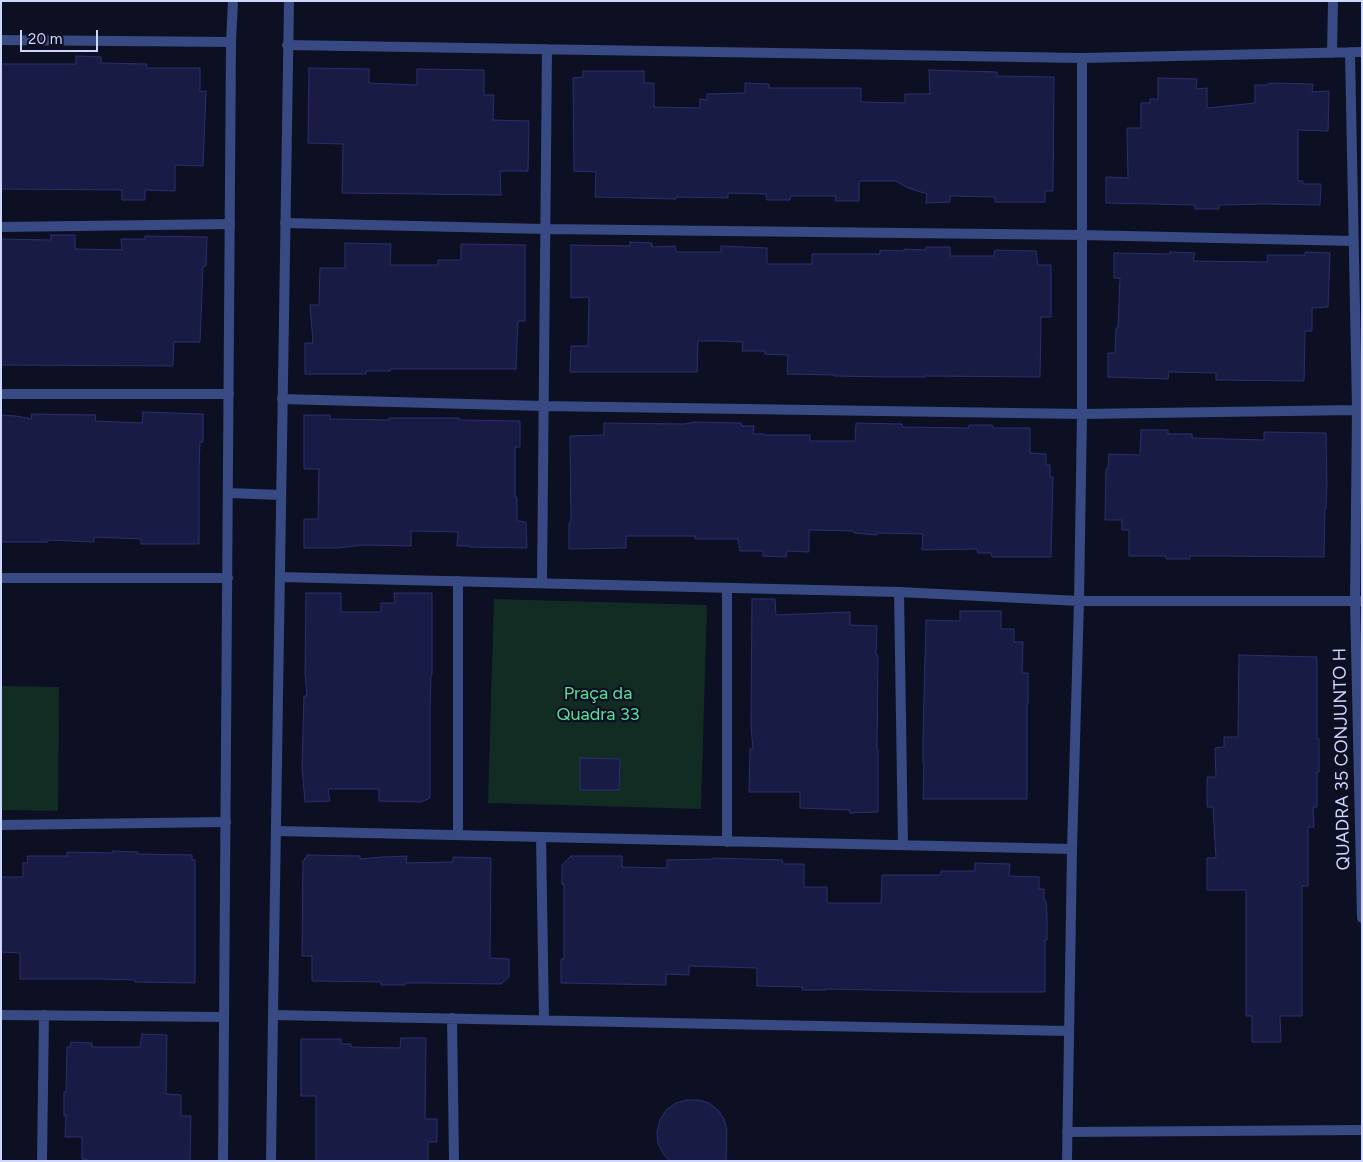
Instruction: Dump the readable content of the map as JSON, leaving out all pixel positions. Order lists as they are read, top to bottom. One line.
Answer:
{"streets":{"street":["QUADRA 35 CONJUNTO H"]},"parks":["Praça da Quadra 33"],"scale_bar":"20 m"}
